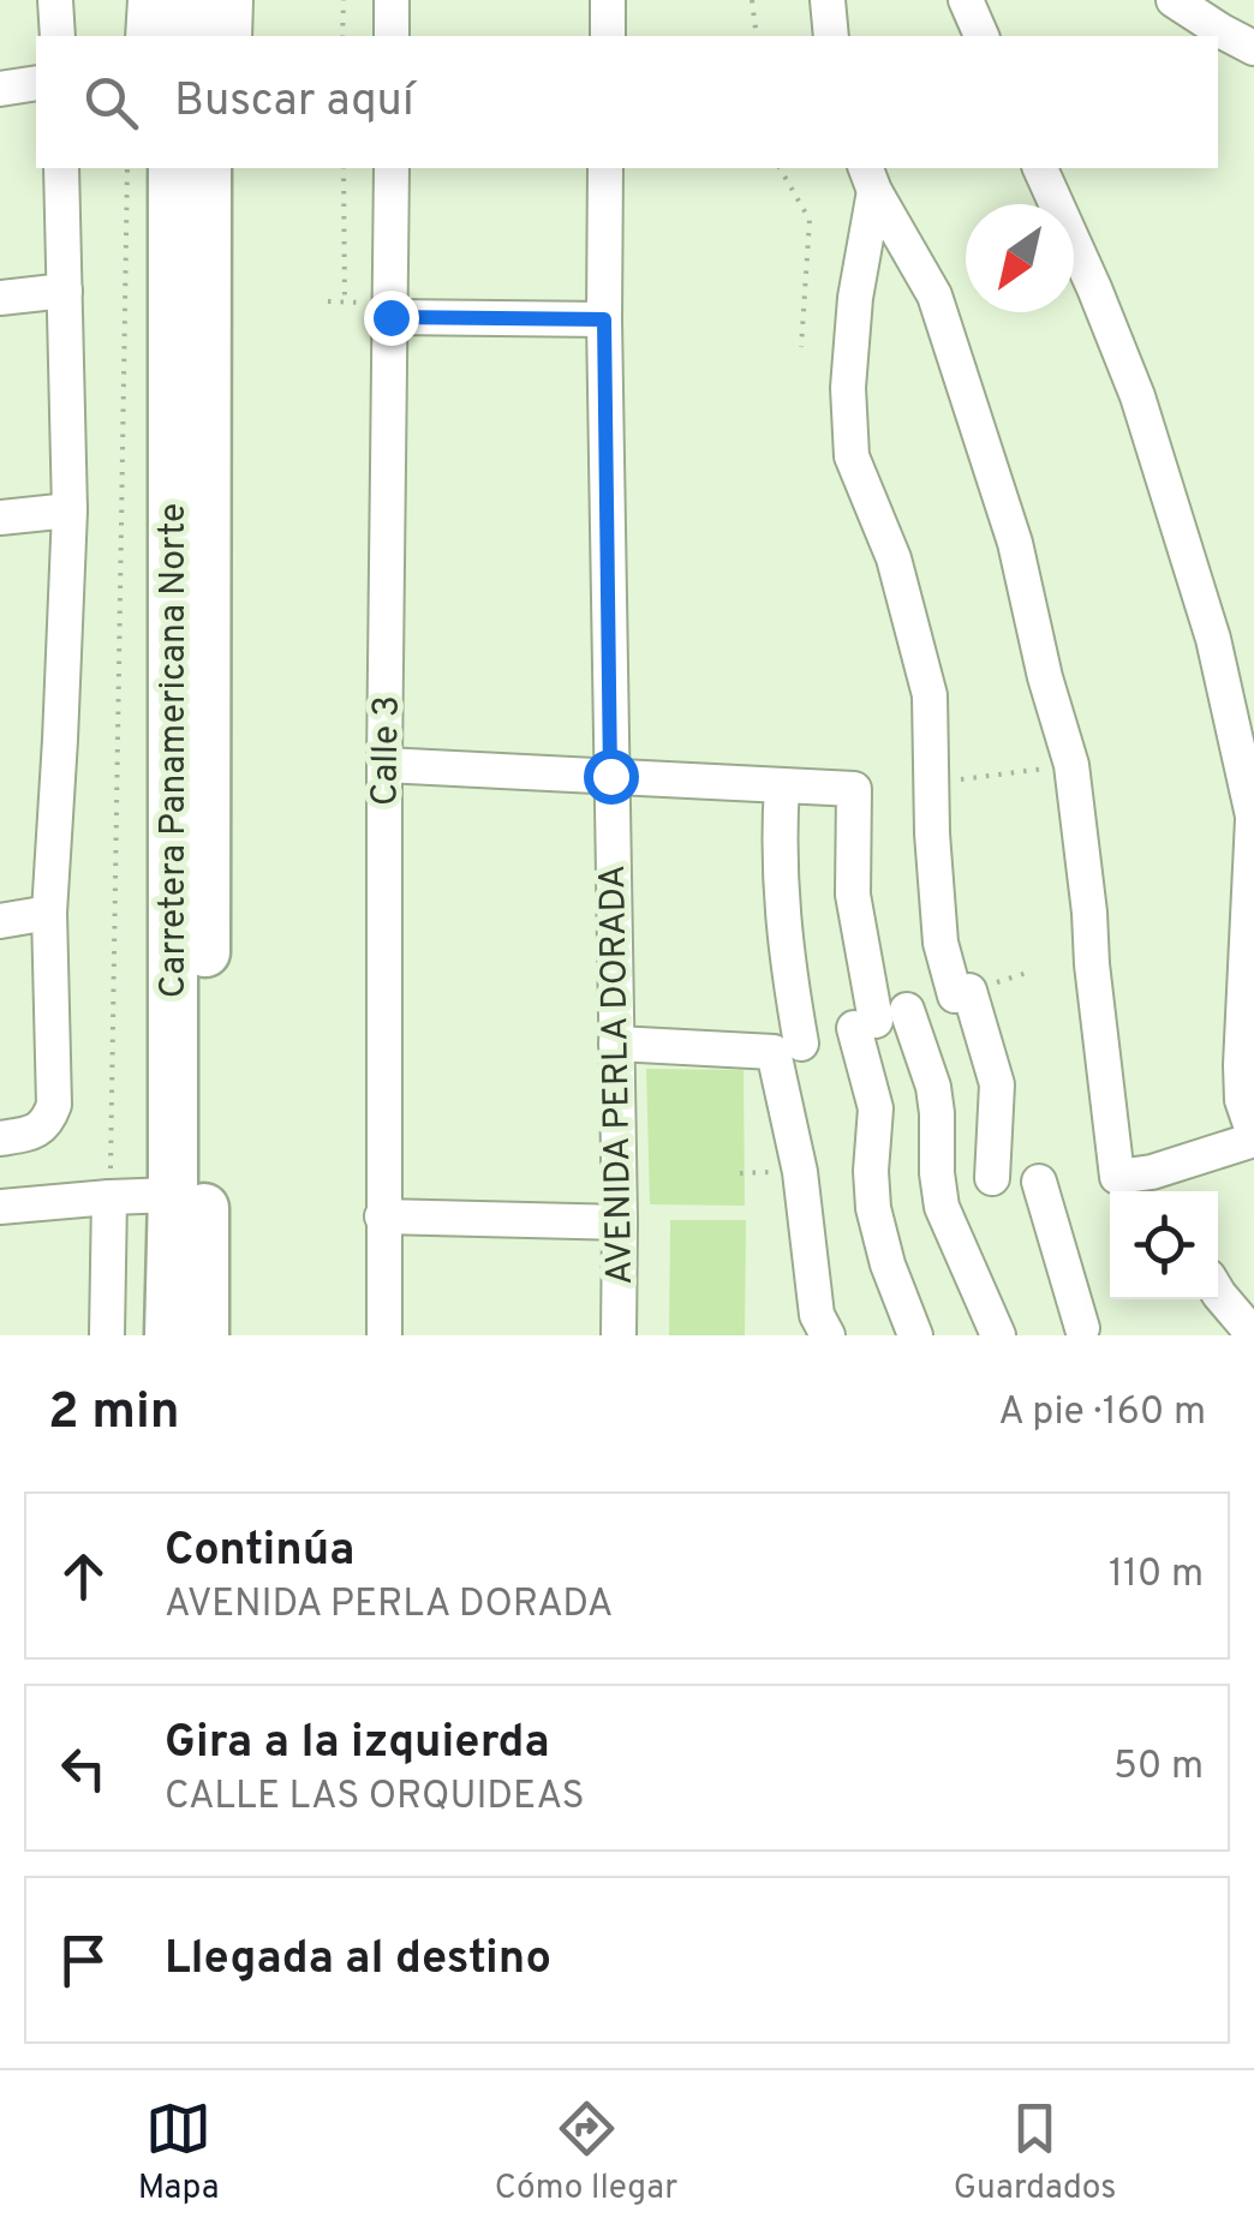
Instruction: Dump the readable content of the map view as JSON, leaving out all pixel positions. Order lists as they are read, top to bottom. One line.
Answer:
{"streets":{"highway":["Carretera Panamericana Norte"],"street":["Calle 3","AVENIDA PERLA DORADA"]},"north":"bottom left","page":{"search":"Buscar aquí","heading":["2 min","A pie · 160 m"],"list":[["Continúa","AVENIDA PERLA DORADA","110 m"],["Gira a la izquierda","CALLE LAS ORQUIDEAS","50 m"],"Llegada al destino"],"nav":["Mapa","Cómo llegar","Guardados"]}}
